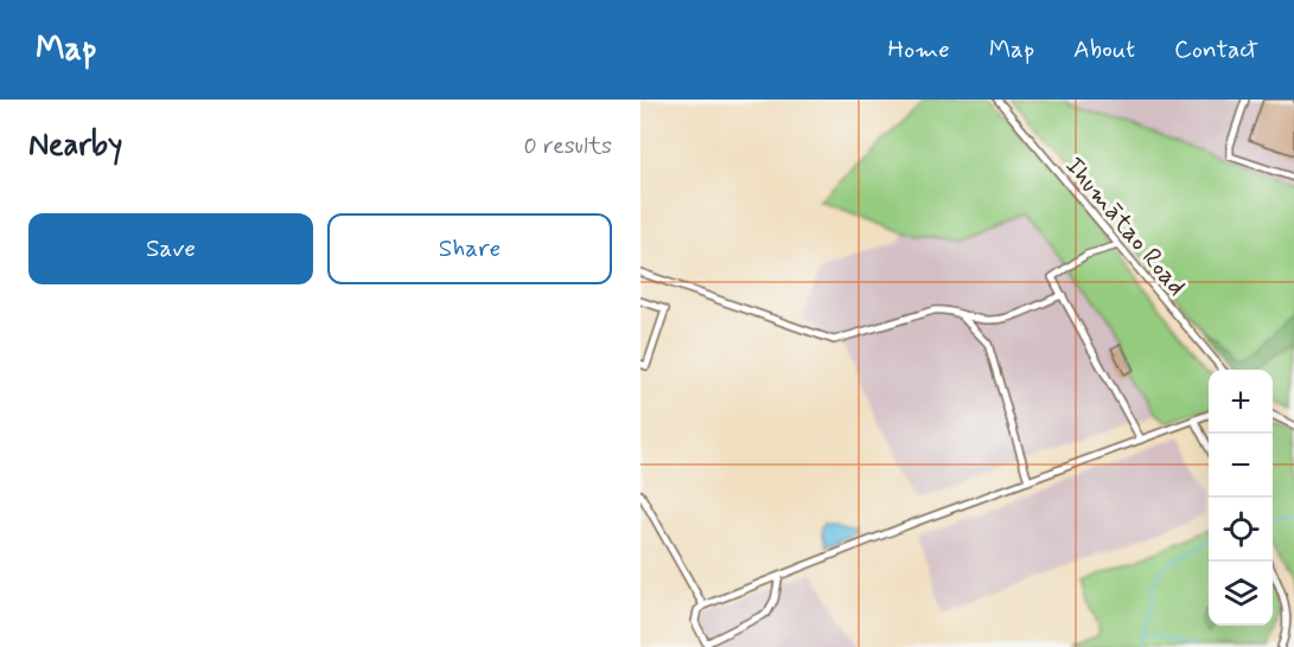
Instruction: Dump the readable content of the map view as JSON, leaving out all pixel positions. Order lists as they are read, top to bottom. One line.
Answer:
{"streets":{"street":["Ihumātao Road"]},"page":{"header":"Map","nav":["Home","Map","About","Contact"],"heading":["Nearby","0 results"],"buttons":["Save","Share"],"map_buttons":["+","−"]}}
